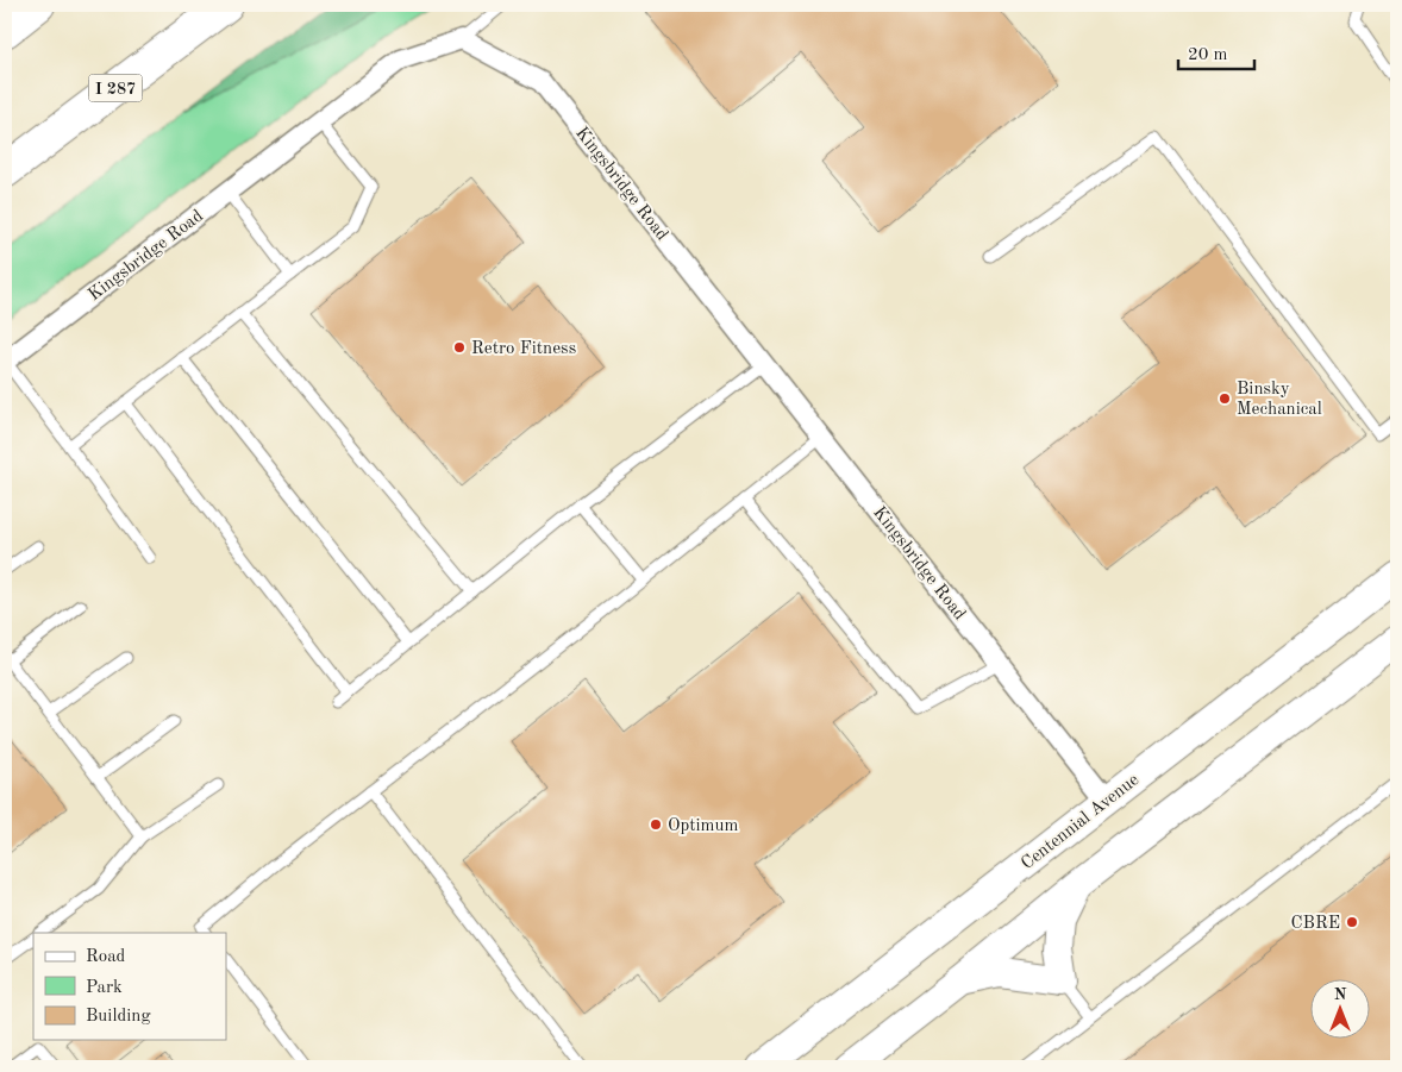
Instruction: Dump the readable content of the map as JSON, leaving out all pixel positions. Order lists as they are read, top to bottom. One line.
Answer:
{"streets":{"highway":["I 287"],"main road":["Centennial Avenue"],"street":["Kingsbridge Road"]},"crossings":[["Kingsbridge Road","Centennial Avenue"]],"places":["Retro Fitness","Binsky Mechanical","Optimum","CBRE"],"legend":["Road","Park","Building"],"scale_bar":"20 m","north":"top"}
